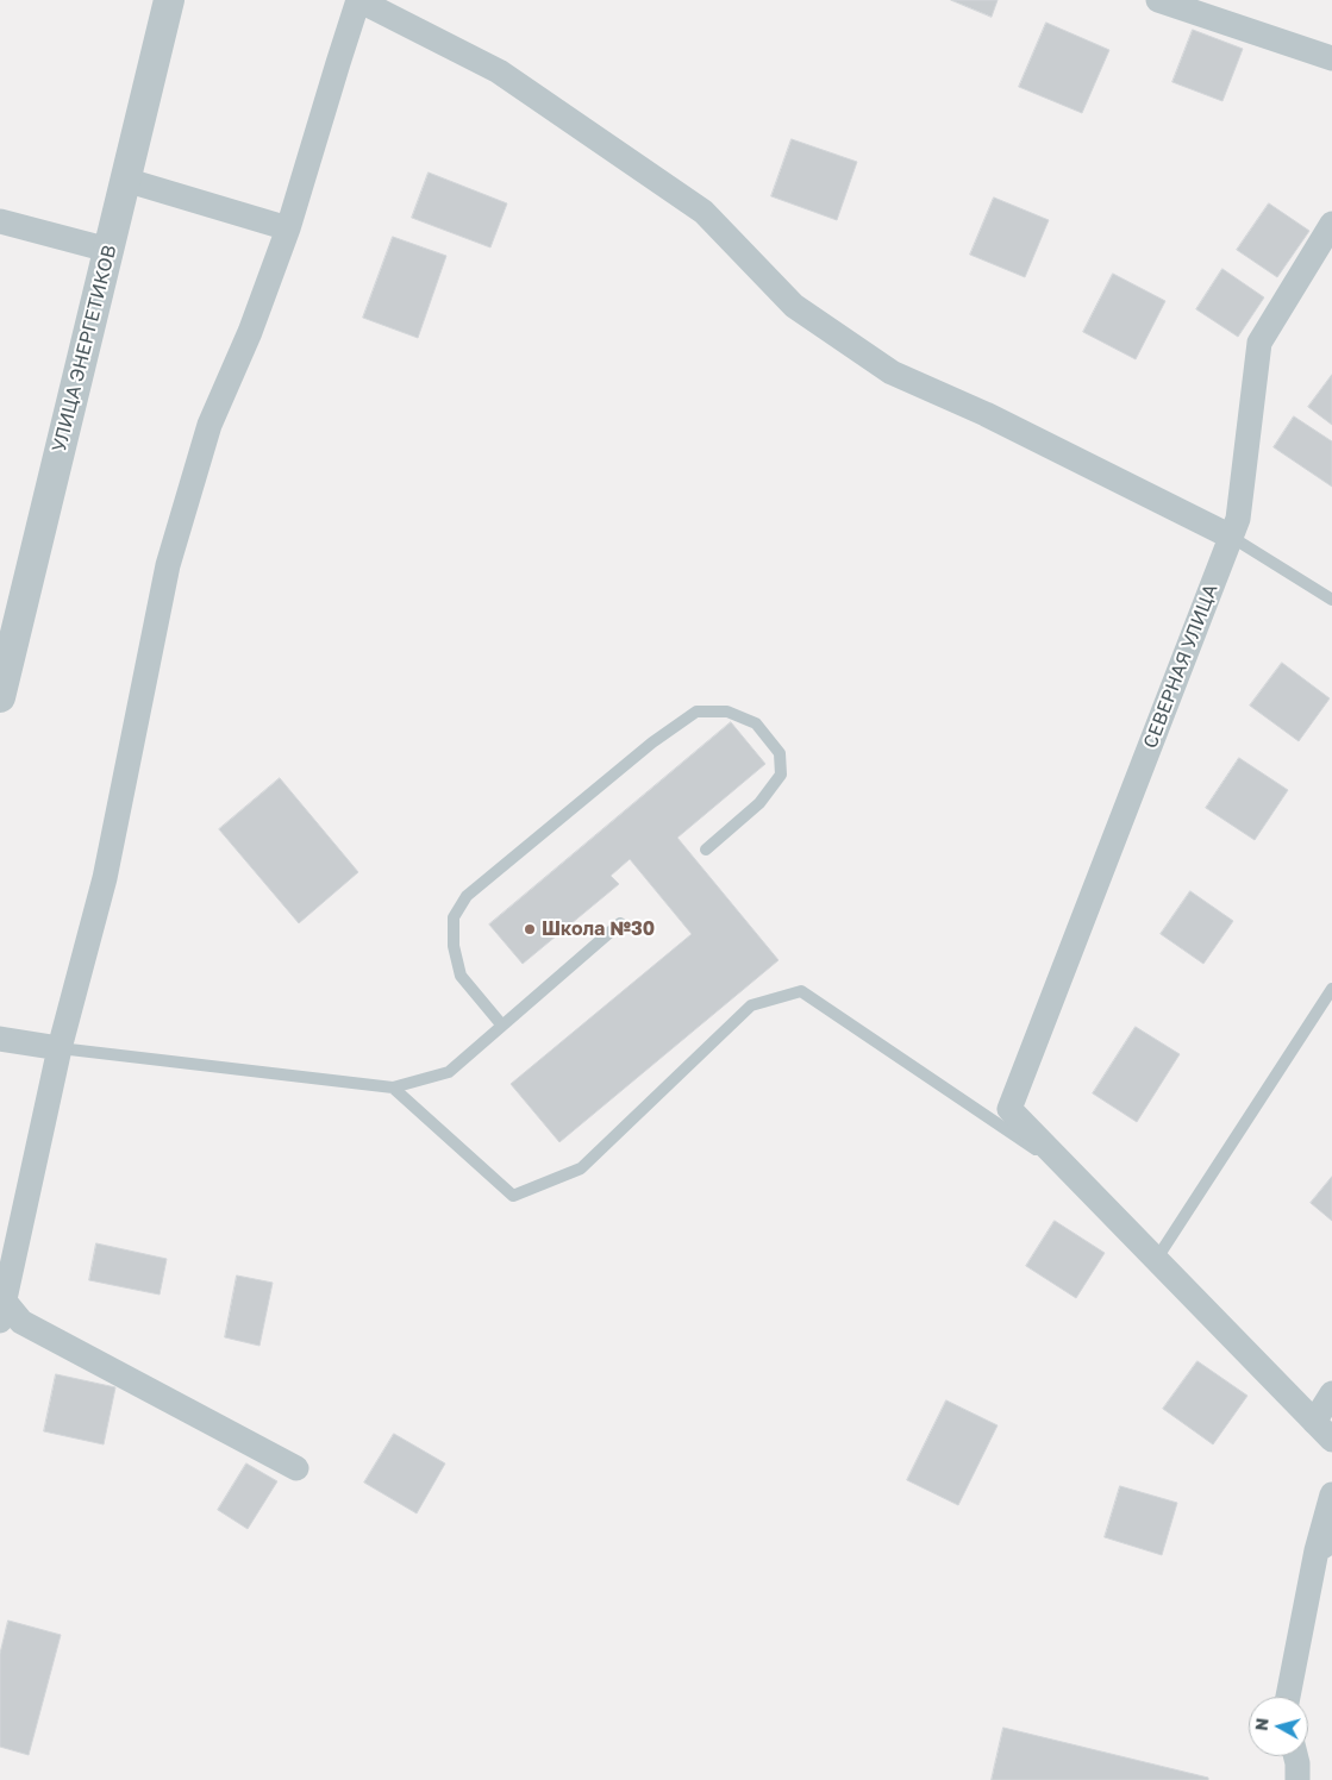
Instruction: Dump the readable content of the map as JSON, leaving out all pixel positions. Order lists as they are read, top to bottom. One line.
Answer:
{"streets":{"street":["УЛИЦА ЭНЕРГЕТИКОВ","СЕВЕРНАЯ УЛИЦА"]},"places":["Школа №30"],"north":"left"}
